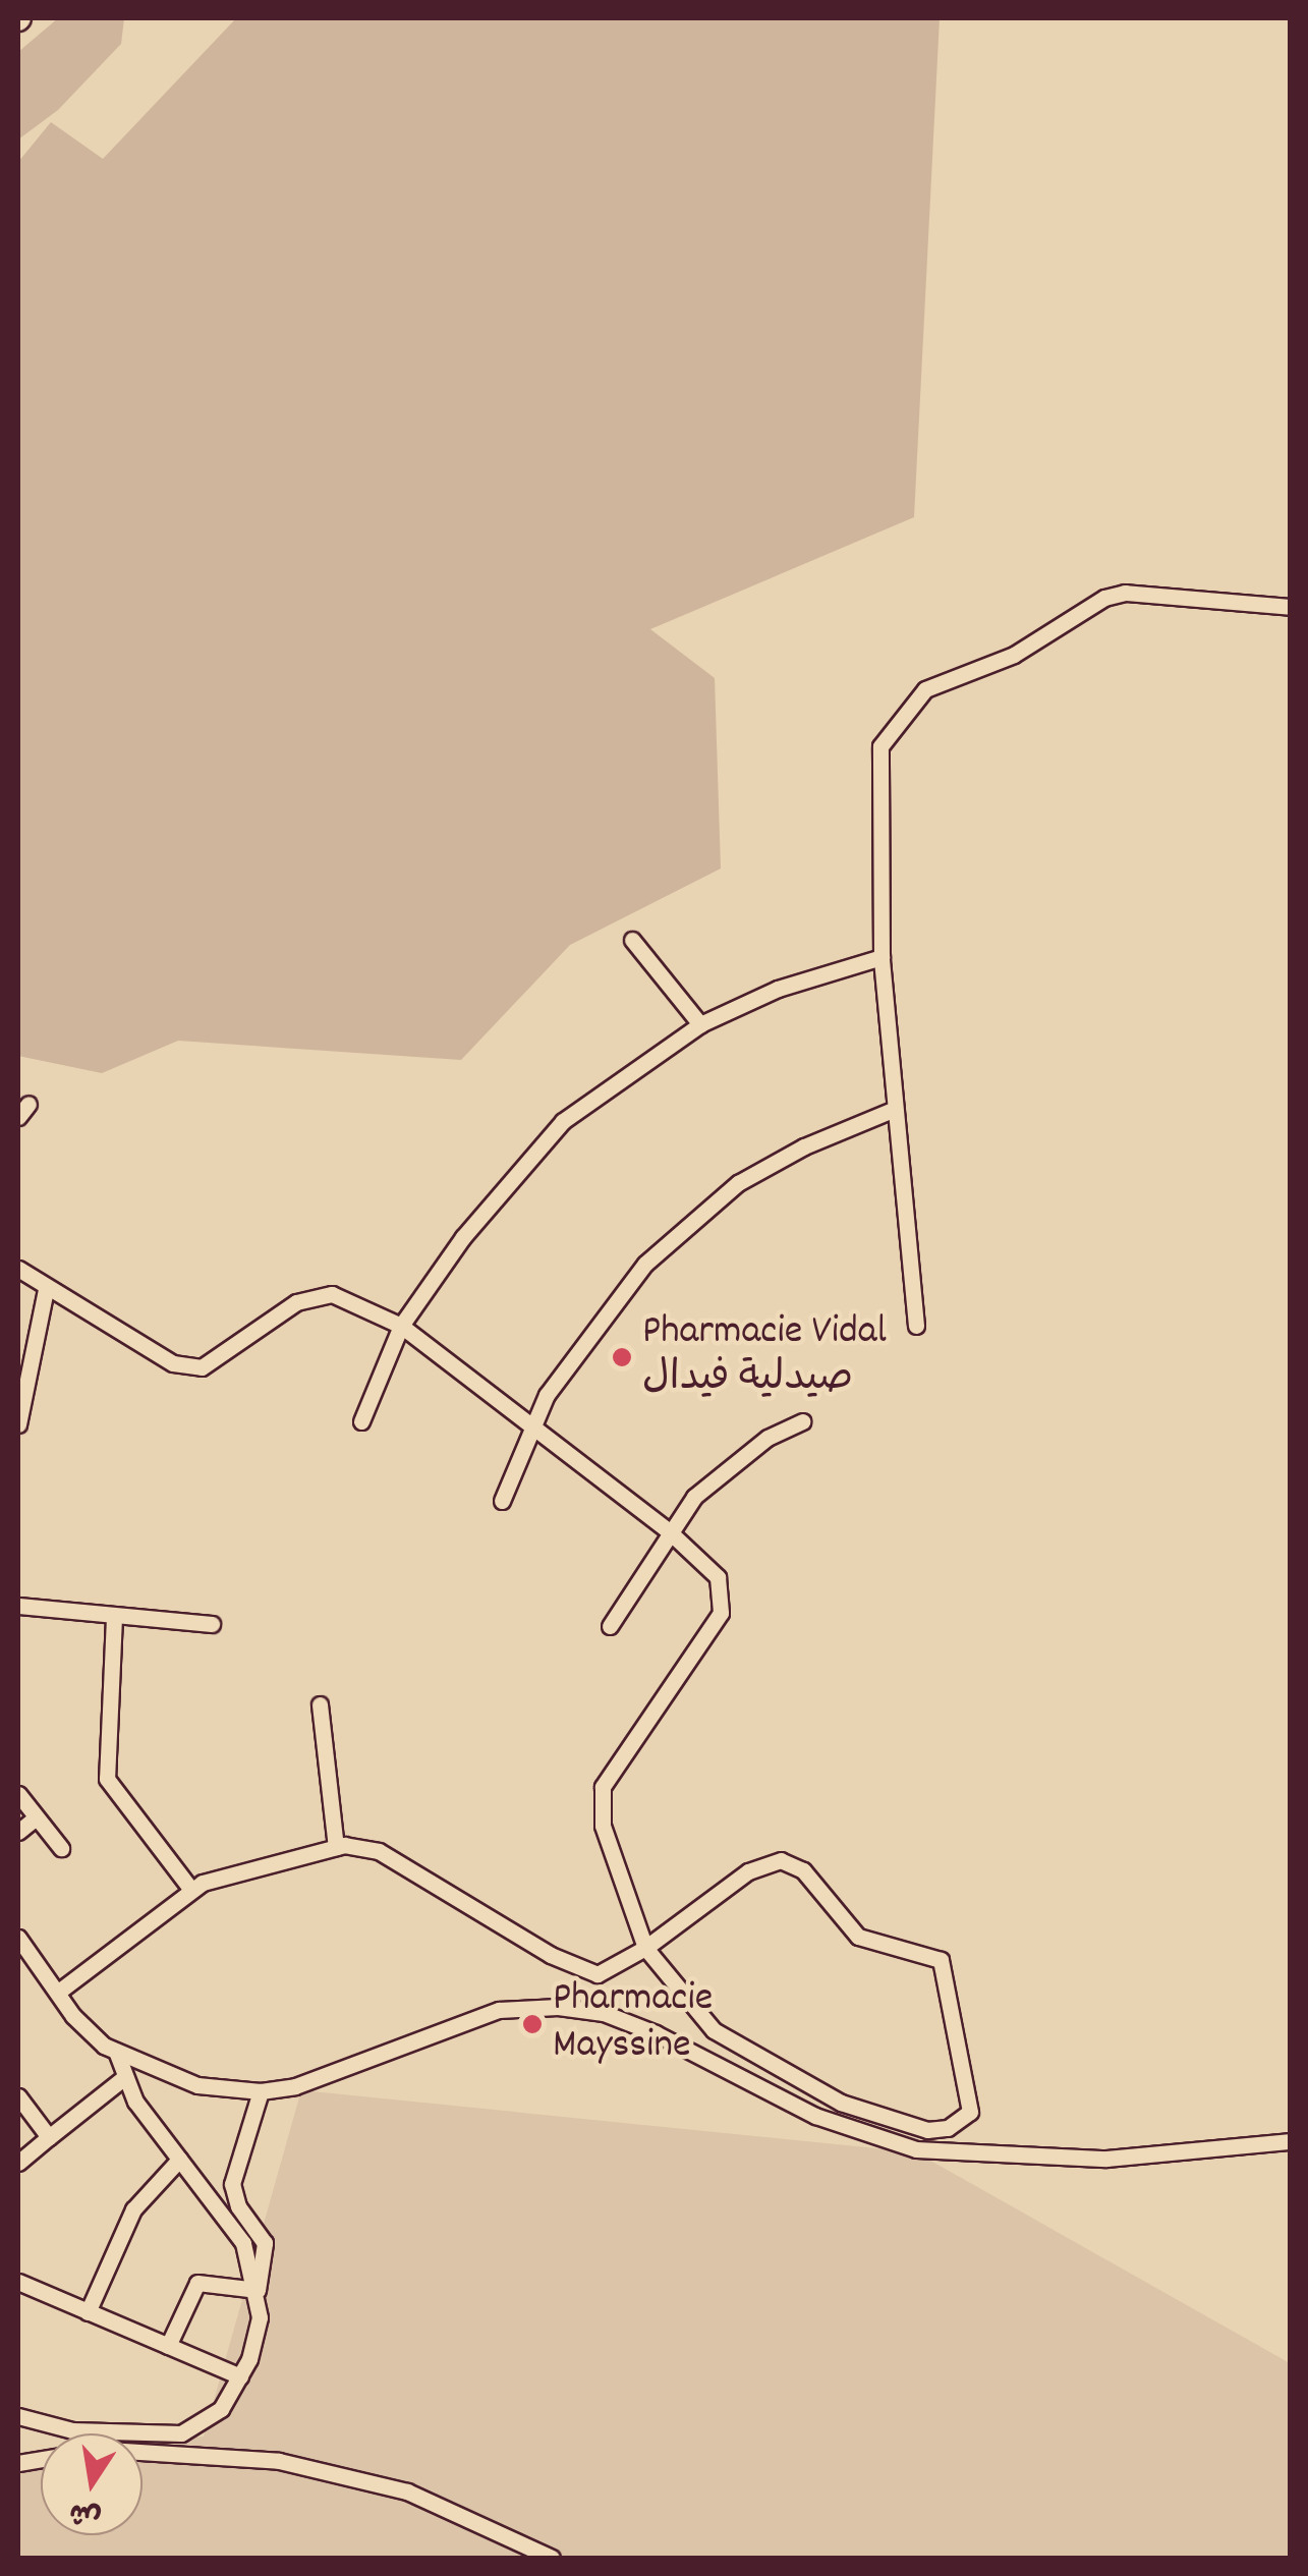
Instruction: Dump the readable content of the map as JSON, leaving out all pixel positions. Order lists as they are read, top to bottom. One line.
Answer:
{"places":["Pharmacie Vidal صيدلية فيدال","Pharmacie Mayssine"],"north":"bottom"}
